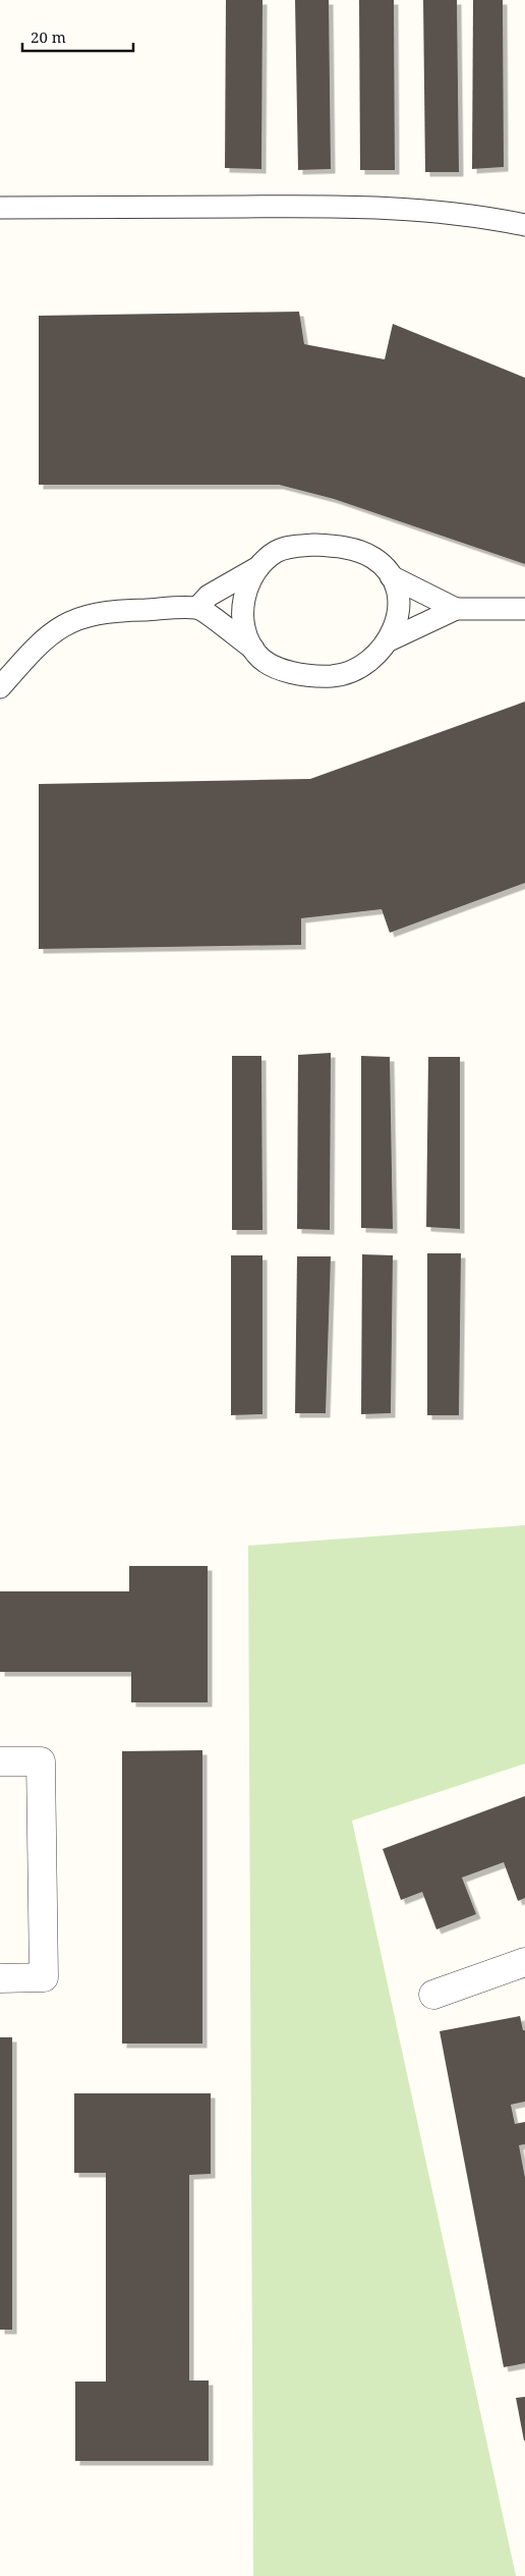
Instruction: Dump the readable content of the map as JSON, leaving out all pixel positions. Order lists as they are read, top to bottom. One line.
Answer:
{"scale_bar":"20 m"}
